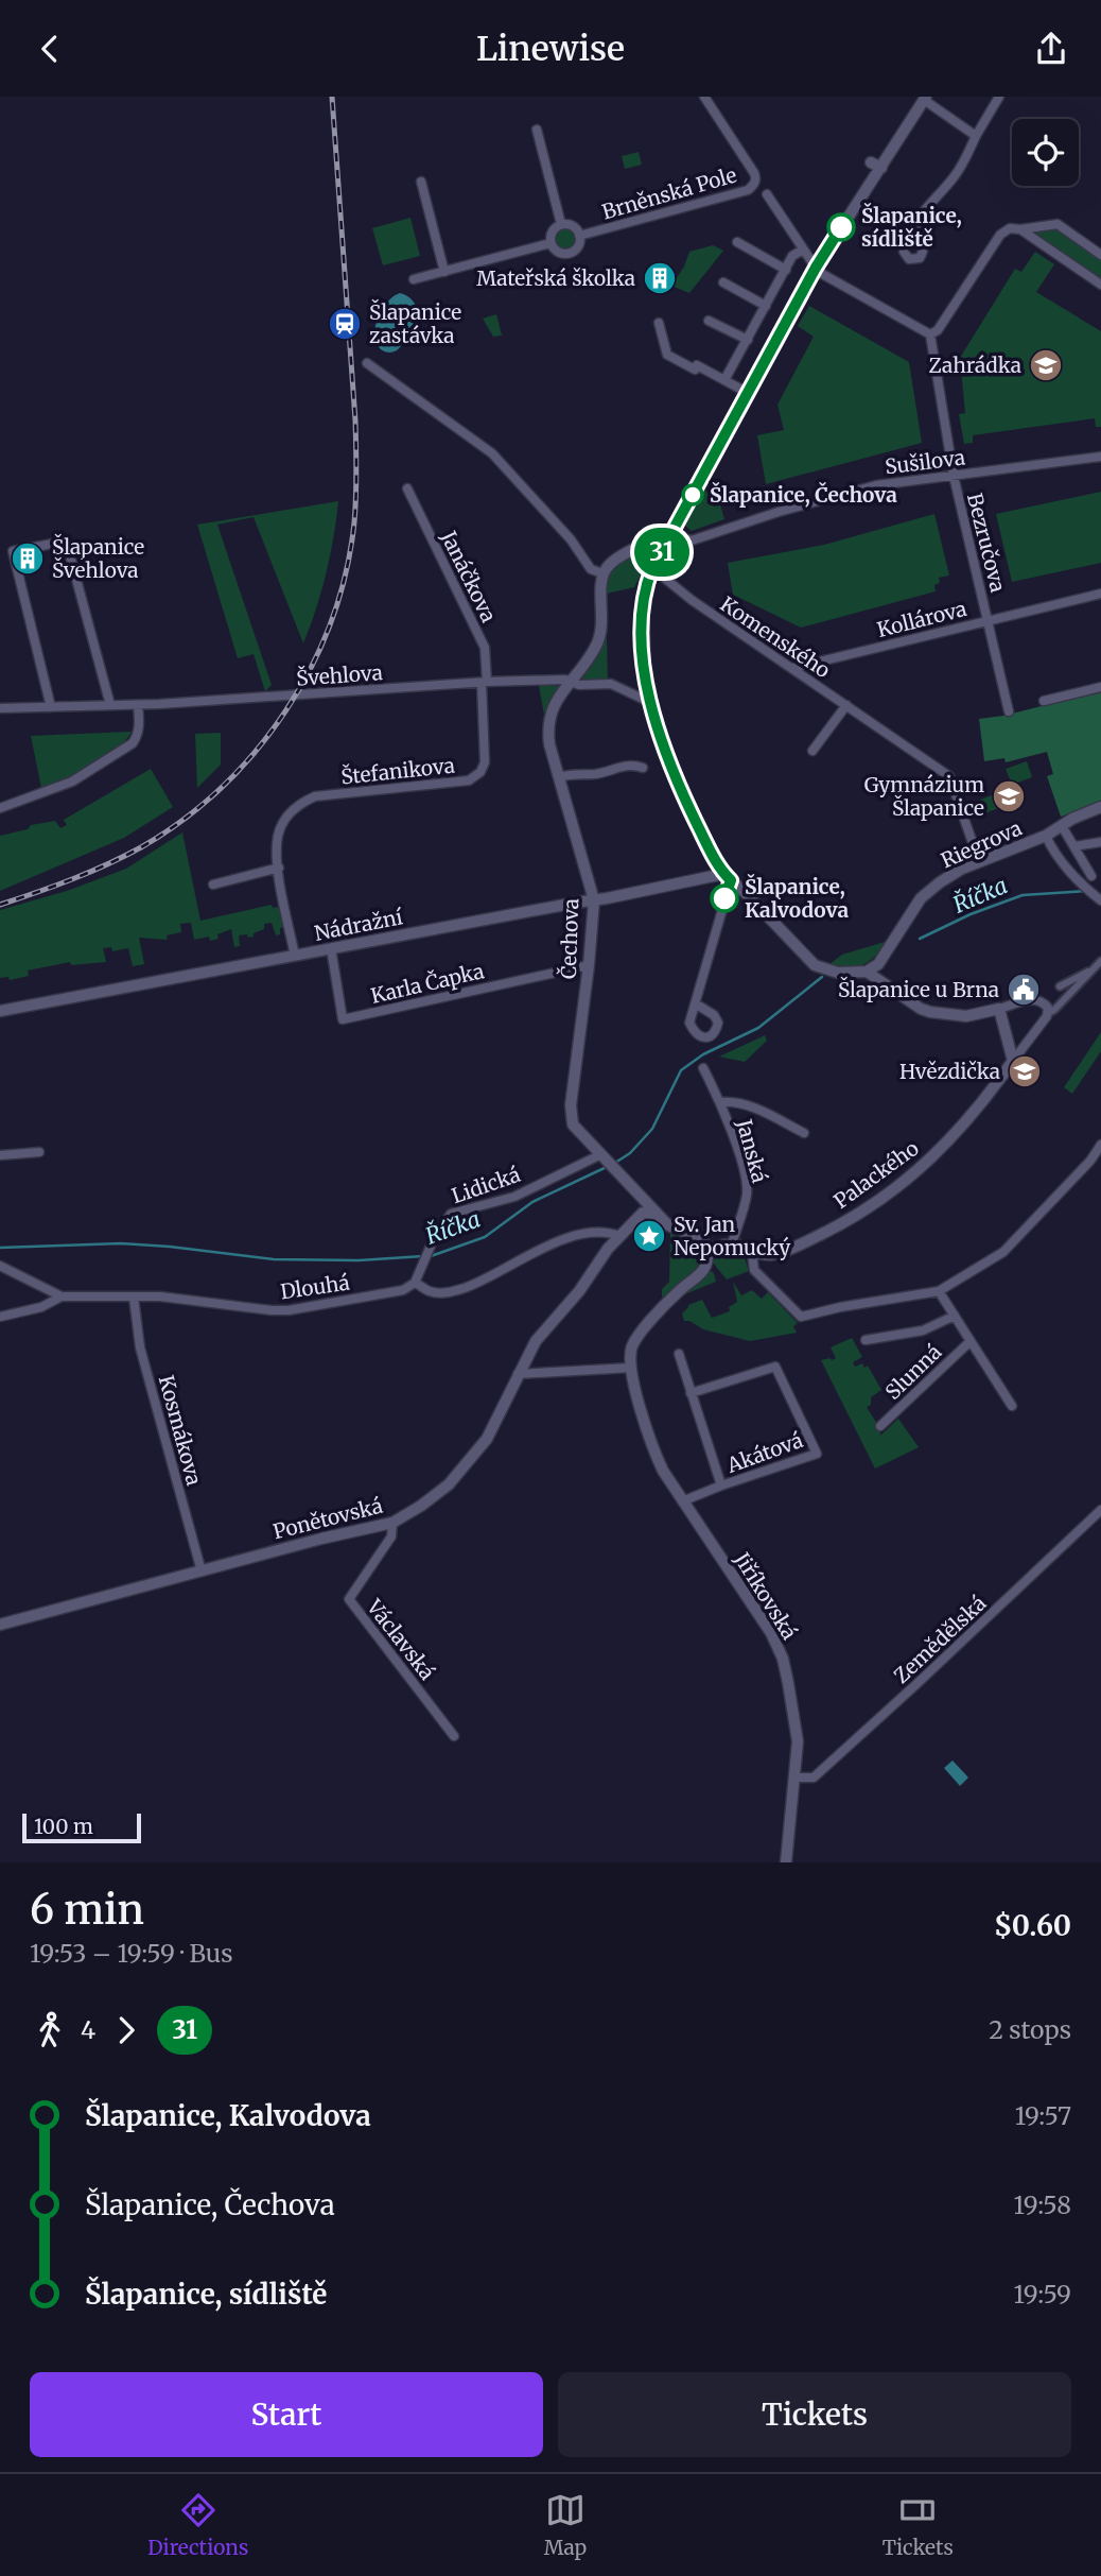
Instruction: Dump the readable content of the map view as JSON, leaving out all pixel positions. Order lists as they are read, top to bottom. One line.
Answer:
{"streets":{"street":["Brněnská Pole","Sušilova","Bezručova","Janáčkova","Kollárova","Komenského","Švehlova","Štefanikova","Riegrova","Nádražní","Čechova","Karla Čapka","Janská","Palackého","Lidická","Dlouhá","Slunná","Kosmákova","Akátová","Ponětovská","Jiříkovská","Václavská","Zemědělská"]},"crossings":[["Sušilova","Bezručova"],["Bezručova","Kollárova"],["Janáčkova","Švehlova"],["Janáčkova","Štefanikova"],["Kollárova","Komenského"],["Komenského","Riegrova"],["Švehlova","Štefanikova"],["Švehlova","Čechova"],["Štefanikova","Nádražní"],["Nádražní","Čechova"],["Nádražní","Karla Čapka"],["Čechova","Karla Čapka"],["Čechova","Lidická"],["Lidická","Dlouhá"],["Dlouhá","Kosmákova"],["Kosmákova","Ponětovská"],["Akátová","Jiříkovská"],["Ponětovská","Václavská"],["Jiříkovská","Zemědělská"]],"water":["Říčka"],"places":{"other":["Šlapanice, sídliště","Šlapanice, Čechova","Šlapanice, Kalvodova"],"building":["Mateřská školka","Šlapanice Švehlova"],"station":["Šlapanice zastávka"],"school or university":["Zahrádka","Gymnázium Šlapanice","Hvězdička"],"public building":["Šlapanice u Brna"],"place":["Sv. Jan Nepomucký"]},"lines":["bus line 31"],"scale_bar":"100 m","page":{"header":"Linewise","on_map":"31","scale":"100 m","heading":["6 min","19:53 – 19:59 · Bus","$0.60"],"legs":["4","31","2 stops"],"list":[{"name":"Šlapanice, Kalvodova","value":"19:57"},{"name":"Šlapanice, Čechova","value":"19:58"},{"name":"Šlapanice, sídliště","value":"19:59"}],"buttons":["Start","Tickets"],"tabs":["Directions","Map","Tickets"]}}
